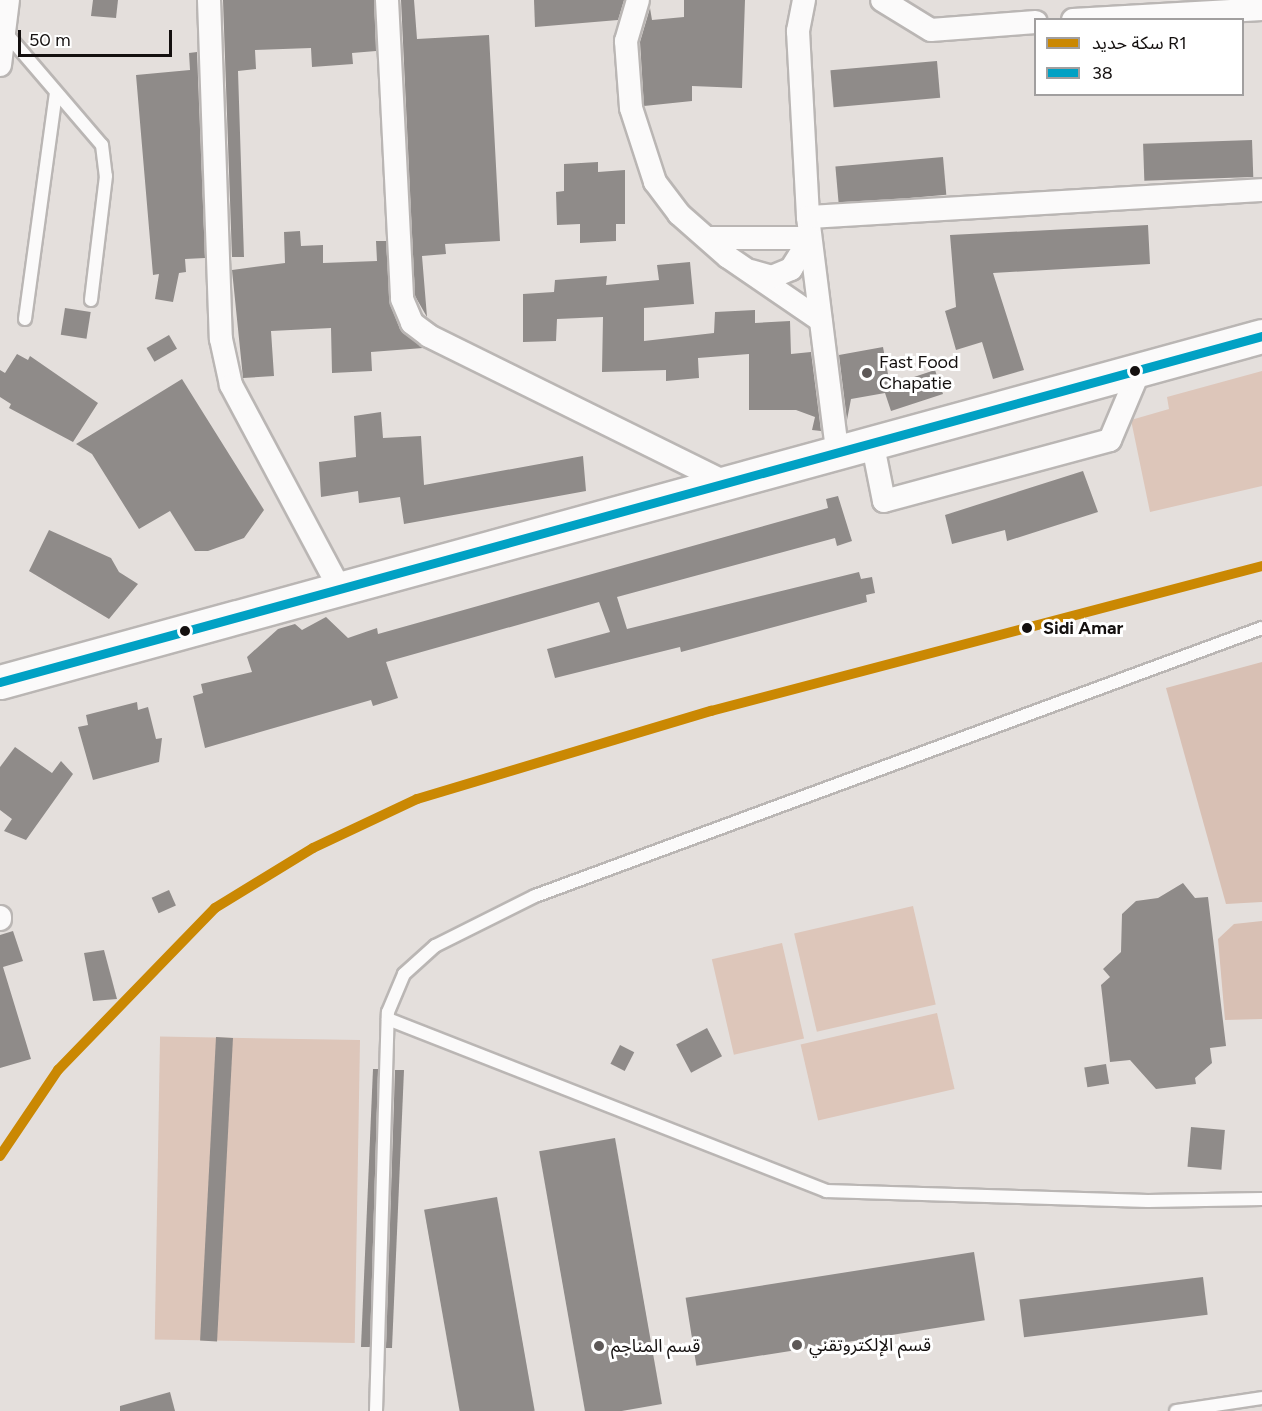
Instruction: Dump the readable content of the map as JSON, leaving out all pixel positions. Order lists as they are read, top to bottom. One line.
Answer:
{"places":["Fast Food Chapatie","Sidi Amar","قسم الإلكتروتقني","قسم المناجم"],"lines":["transit line 38","rail line R1"],"legend":["سكة حديد R1","38"],"scale_bar":"50 m"}
